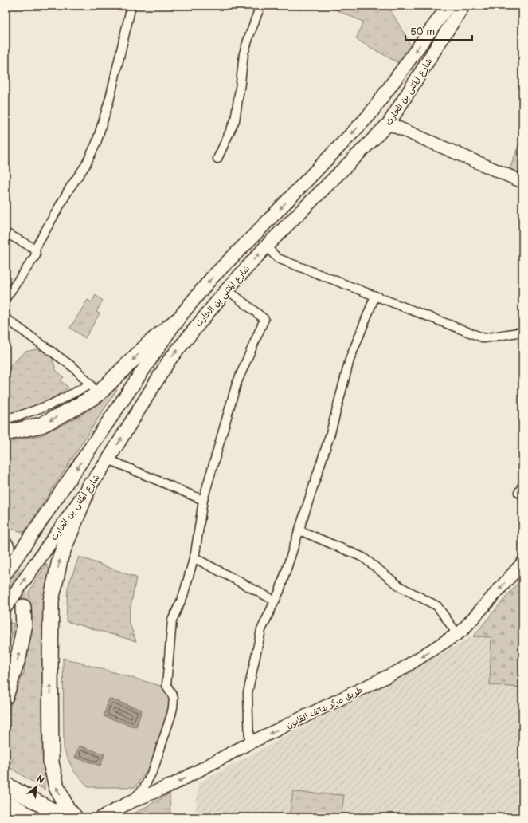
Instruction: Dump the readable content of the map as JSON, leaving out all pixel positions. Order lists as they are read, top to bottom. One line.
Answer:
{"streets":{"main road":["شارع المثنى بن الحارث","طريق مركز هاتف القابون"]},"one_way":["طريق مركز هاتف القابون"],"scale_bar":"50 m","north":"top right"}
